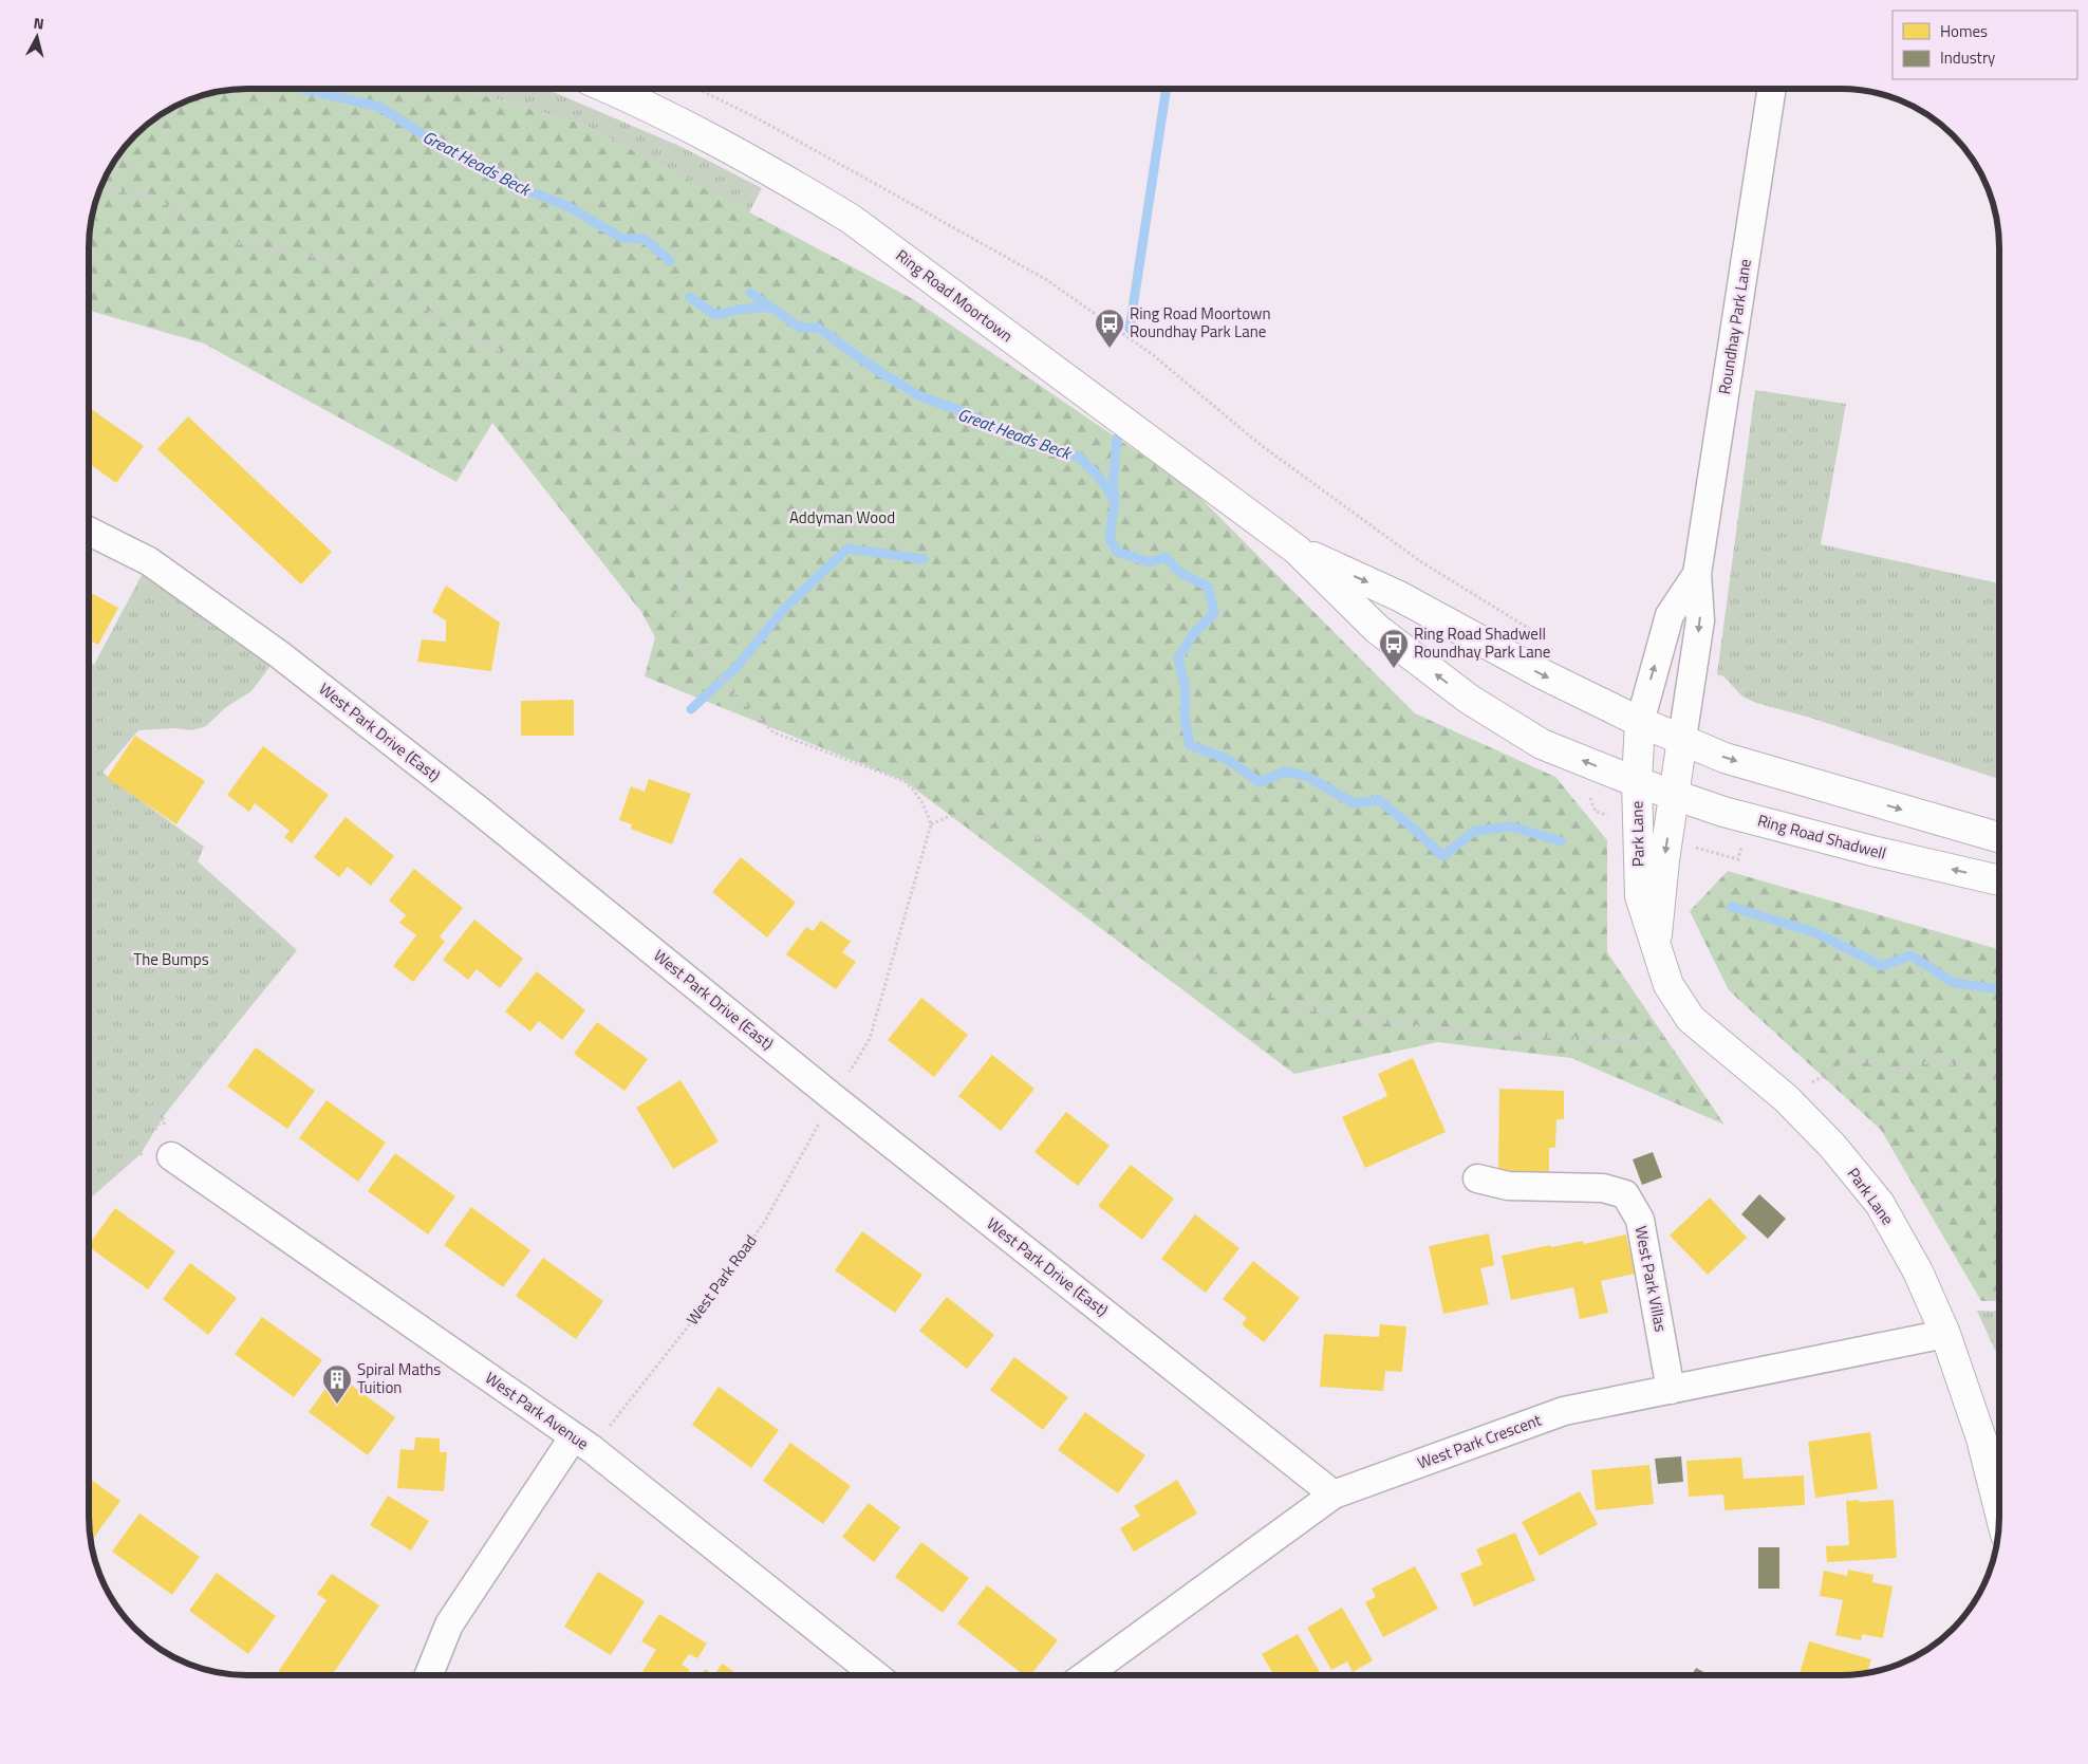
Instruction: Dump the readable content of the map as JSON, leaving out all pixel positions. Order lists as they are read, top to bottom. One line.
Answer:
{"streets":{"main road":["Ring Road Moortown","Park Lane","Ring Road Shadwell"],"street":["Roundhay Park Lane","West Park Drive (East)","West Park Villas","West Park Avenue","West Park Crescent"],"path":["West Park Road"]},"crossings":[["Ring Road Moortown","Roundhay Park Lane"],["Ring Road Moortown","Park Lane"],["Ring Road Moortown","Ring Road Shadwell"],["Roundhay Park Lane","Park Lane"],["West Park Drive (East)","West Park Road"],["West Park Drive (East)","West Park Crescent"],["Park Lane","Ring Road Shadwell"],["Park Lane","West Park Crescent"],["West Park Villas","West Park Crescent"],["West Park Road","West Park Avenue"]],"water":["Great Heads Beck"],"parks":["Addyman Wood","The Bumps"],"places":{"bus stop":["Ring Road Moortown Roundhay Park Lane","Ring Road Shadwell Roundhay Park Lane"],"building":["Spiral Maths Tuition"]},"legend":["Homes","Industry"],"north":"top"}
